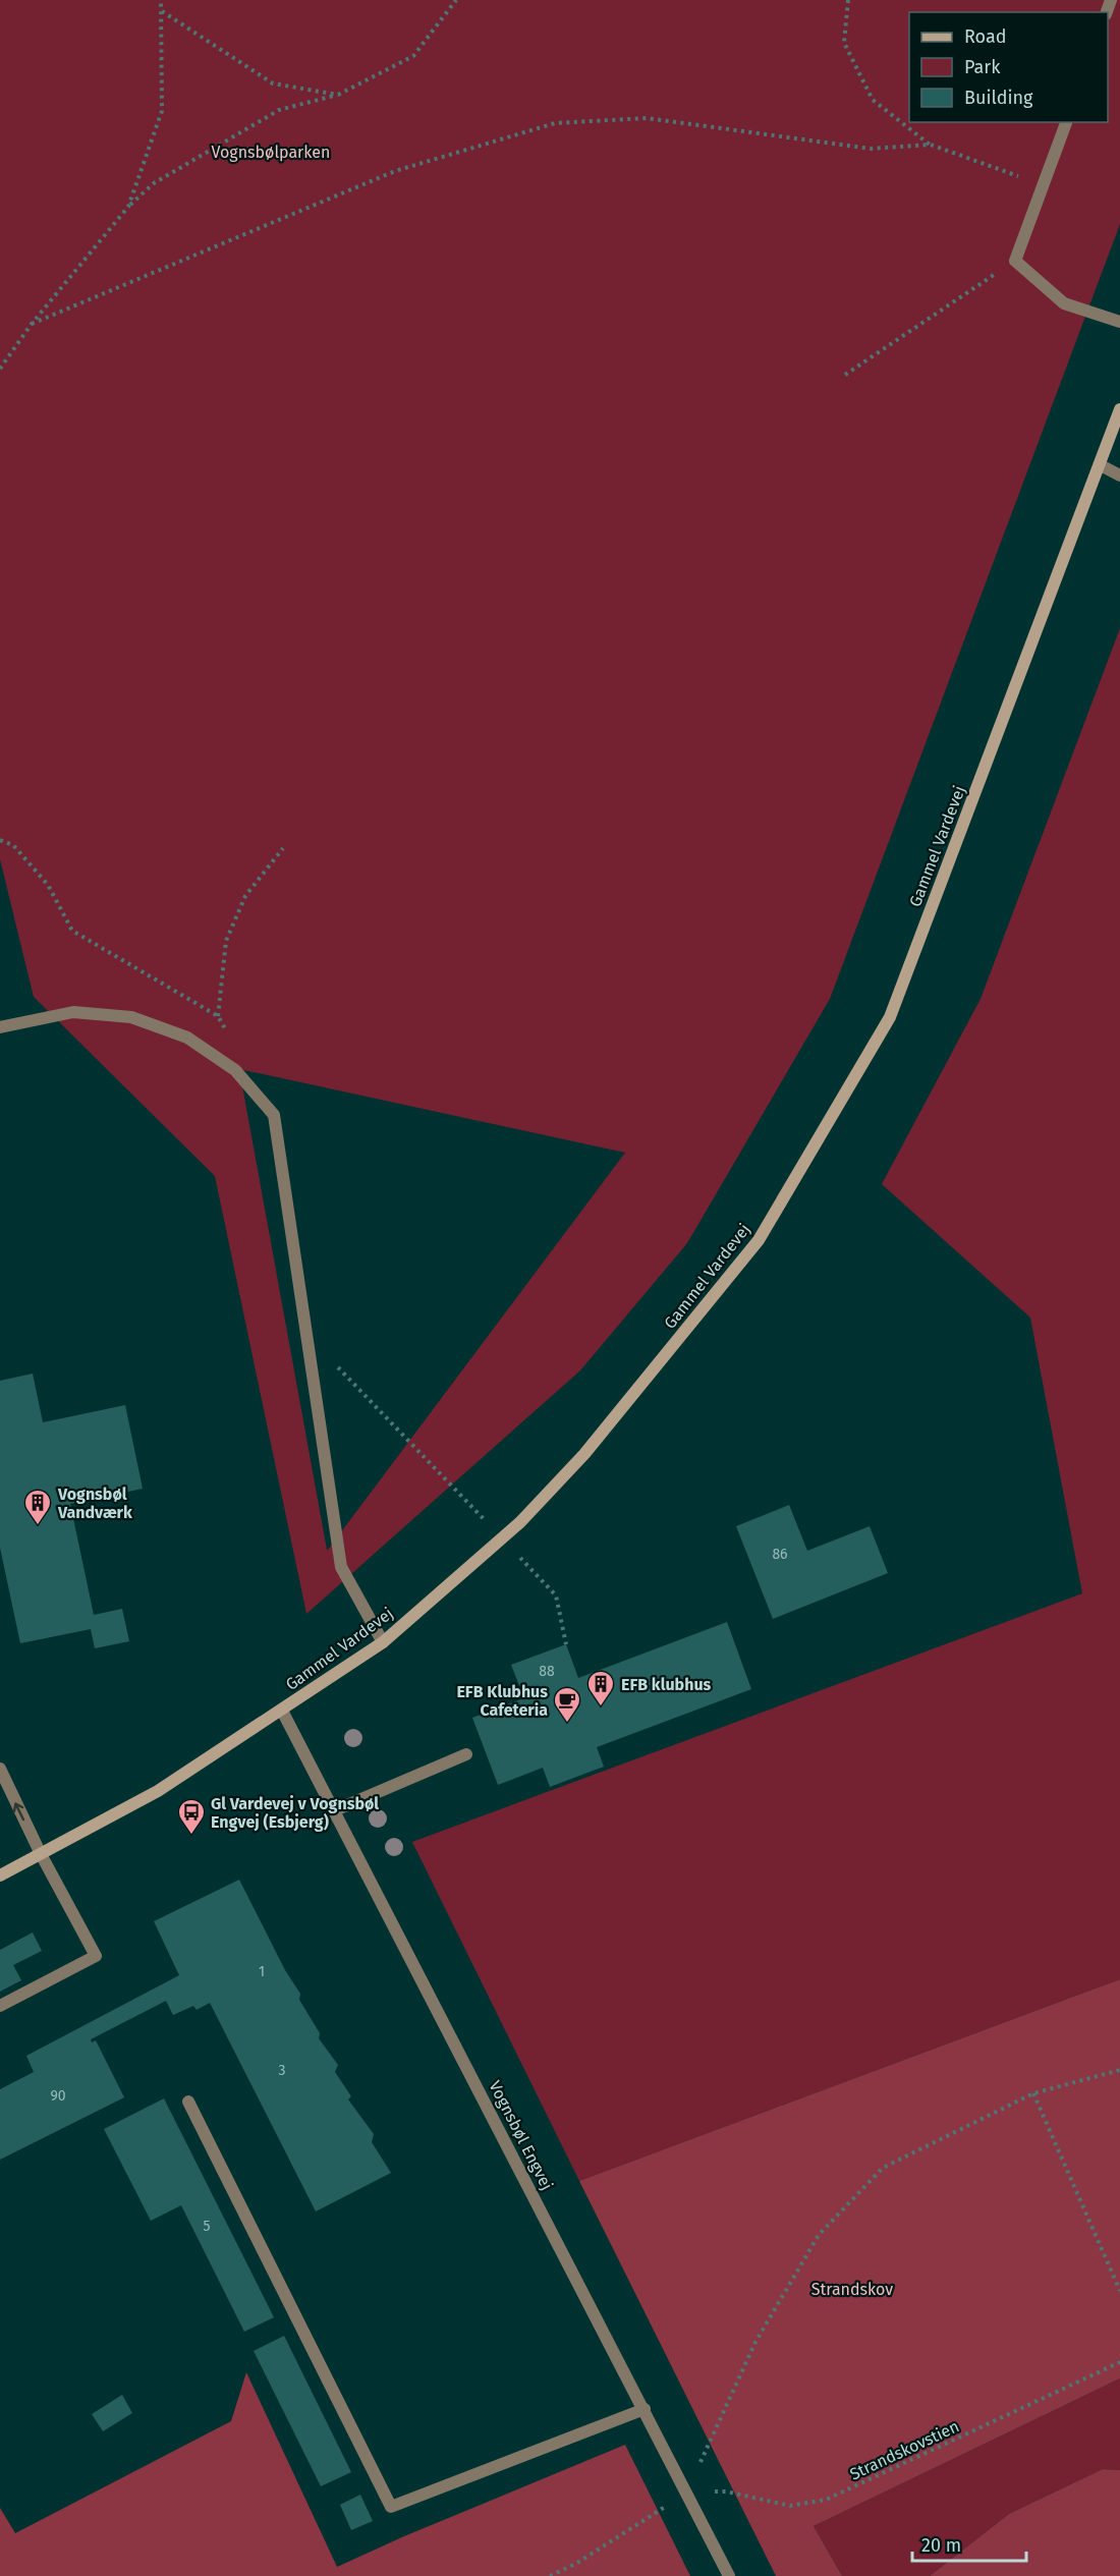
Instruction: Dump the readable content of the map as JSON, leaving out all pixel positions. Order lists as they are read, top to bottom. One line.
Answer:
{"streets":{"street":["Gammel Vardevej","Vognsbøl Engvej"],"path":["Strandskovstien"]},"crossings":[["Gammel Vardevej","Vognsbøl Engvej"],["Vognsbøl Engvej","Strandskovstien"]],"parks":["Vognsbølparken","Strandskov"],"places":{"building":["Vognsbøl Vandværk","EFB klubhus"],"cafe":["EFB Klubhus Cafeteria"],"bus stop":["Gl Vardevej v Vognsbøl Engvej (Esbjerg)"]},"house_numbers":["86","88","1","3","90","5"],"legend":["Road","Park","Building"],"scale_bar":"20 m"}
